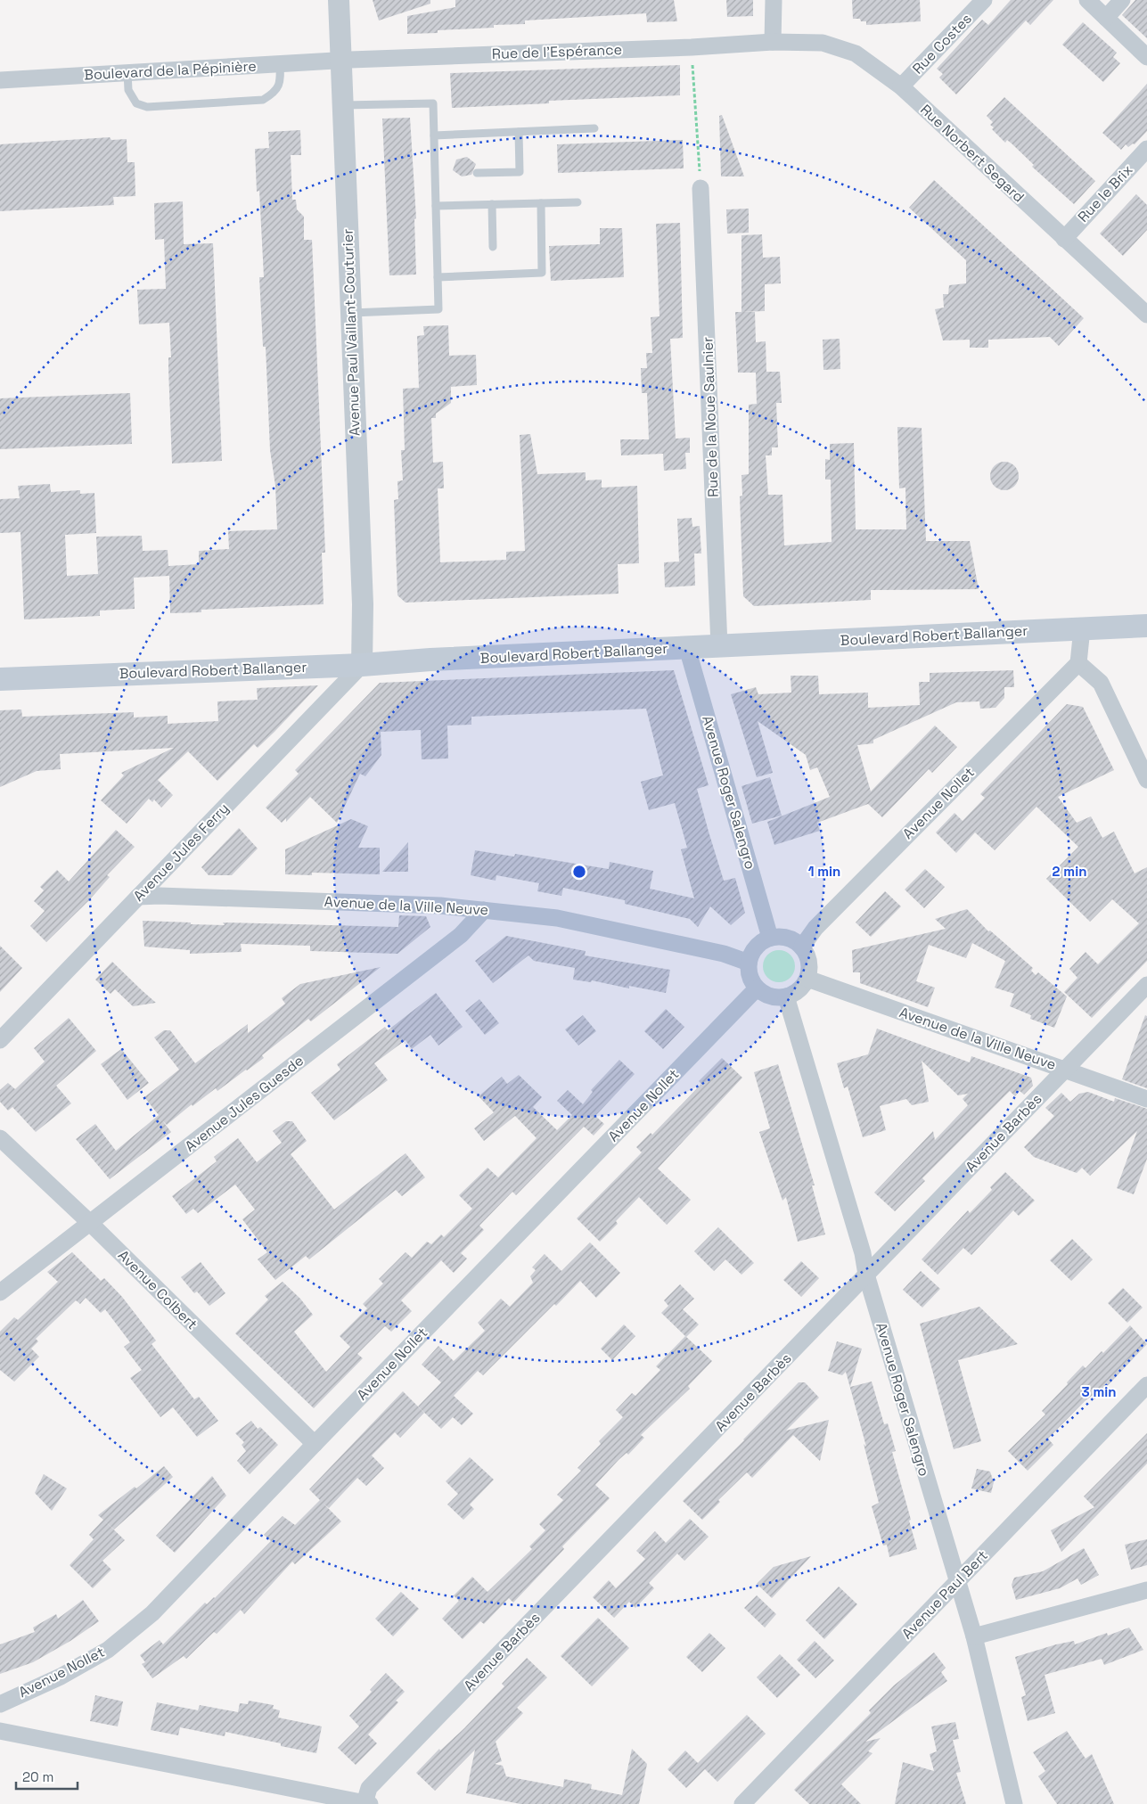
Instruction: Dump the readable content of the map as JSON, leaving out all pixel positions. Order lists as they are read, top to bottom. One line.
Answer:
{"streets":{"main road":["Boulevard Robert Ballanger"],"street":["Rue Costes","Rue de l'Espérance","Boulevard de la Pépinière","Rue Norbert Segard","Rue le Brix","Avenue Paul Vaillant-Couturier","Rue de la Noue Saulnier","Avenue Roger Salengro","Avenue Nollet","Avenue Jules Ferry","Avenue de la Ville Neuve","Avenue Jules Guesde","Avenue Barbès","Avenue Colbert","Avenue Paul Bert"]},"crossings":[["Rue Costes","Rue Norbert Segard"],["Rue de l'Espérance","Boulevard de la Pépinière"],["Rue de l'Espérance","Rue Norbert Segard"],["Rue de l'Espérance","Avenue Paul Vaillant-Couturier"],["Boulevard de la Pépinière","Avenue Paul Vaillant-Couturier"],["Rue Norbert Segard","Rue le Brix"],["Avenue Paul Vaillant-Couturier","Boulevard Robert Ballanger"],["Avenue Paul Vaillant-Couturier","Avenue Jules Ferry"],["Rue de la Noue Saulnier","Boulevard Robert Ballanger"],["Boulevard Robert Ballanger","Avenue Roger Salengro"],["Boulevard Robert Ballanger","Avenue Jules Ferry"],["Avenue Roger Salengro","Avenue Nollet"],["Avenue Roger Salengro","Avenue de la Ville Neuve"],["Avenue Roger Salengro","Avenue Barbès"],["Avenue Roger Salengro","Avenue Paul Bert"],["Avenue Nollet","Avenue de la Ville Neuve"],["Avenue Nollet","Avenue Colbert"],["Avenue Jules Ferry","Avenue de la Ville Neuve"],["Avenue de la Ville Neuve","Avenue Jules Guesde"],["Avenue de la Ville Neuve","Avenue Barbès"],["Avenue Jules Guesde","Avenue Colbert"]],"scale_bar":"20 m","rings":["1 min","2 min","3 min"]}
